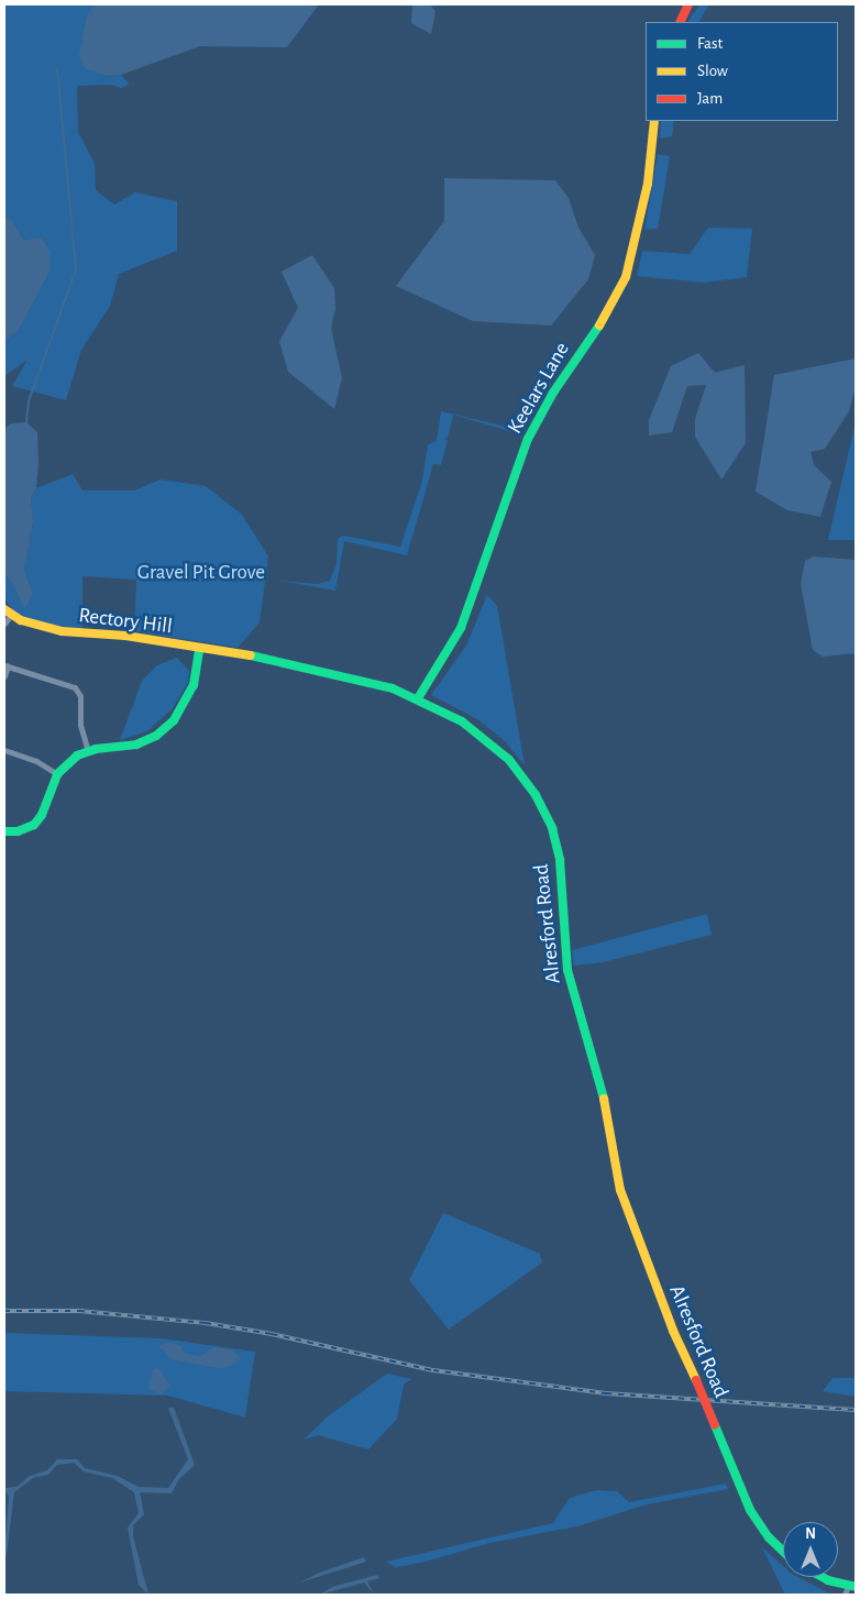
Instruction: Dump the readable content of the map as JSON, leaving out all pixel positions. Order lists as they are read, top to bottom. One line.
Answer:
{"streets":{"street":["Keelars Lane","Rectory Hill","Alresford Road"]},"crossings":[["Keelars Lane","Alresford Road"],["Rectory Hill","Alresford Road"]],"parks":["Gravel Pit Grove"],"legend":["Fast","Slow","Jam"],"north":"top"}
